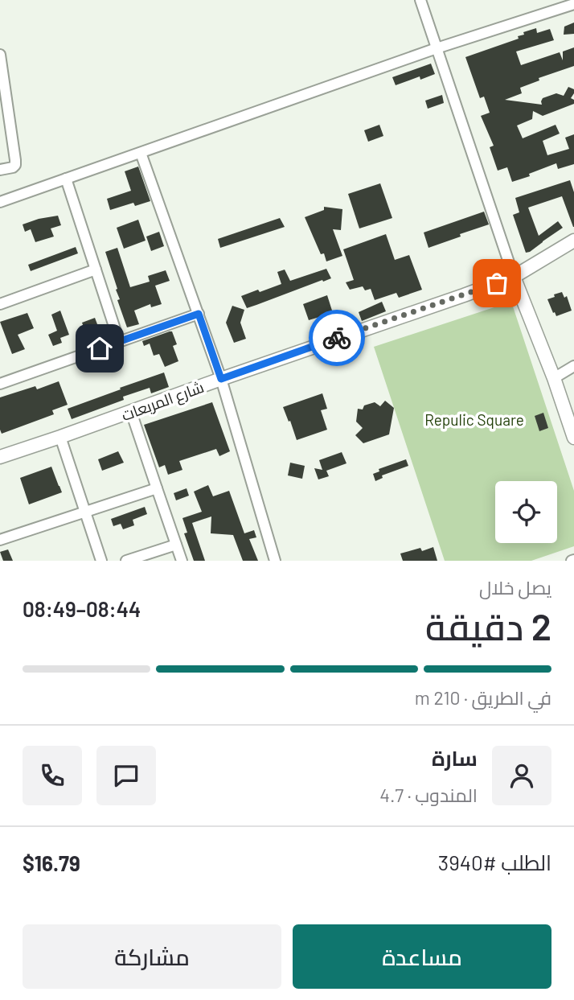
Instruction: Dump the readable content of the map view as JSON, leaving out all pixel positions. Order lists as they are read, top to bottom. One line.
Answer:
{"streets":{"main road":["شارع المربعات"]},"parks":["Repulic Square"],"page":{"heading":["2 دقيقة","يصل خلال","08:44–08:49"],"panel":["سارة","المندوب · 4.7","الطلب #3940","$16.79"],"bar":"في الطريق · 210 m","buttons":["مساعدة","مشاركة"]}}
